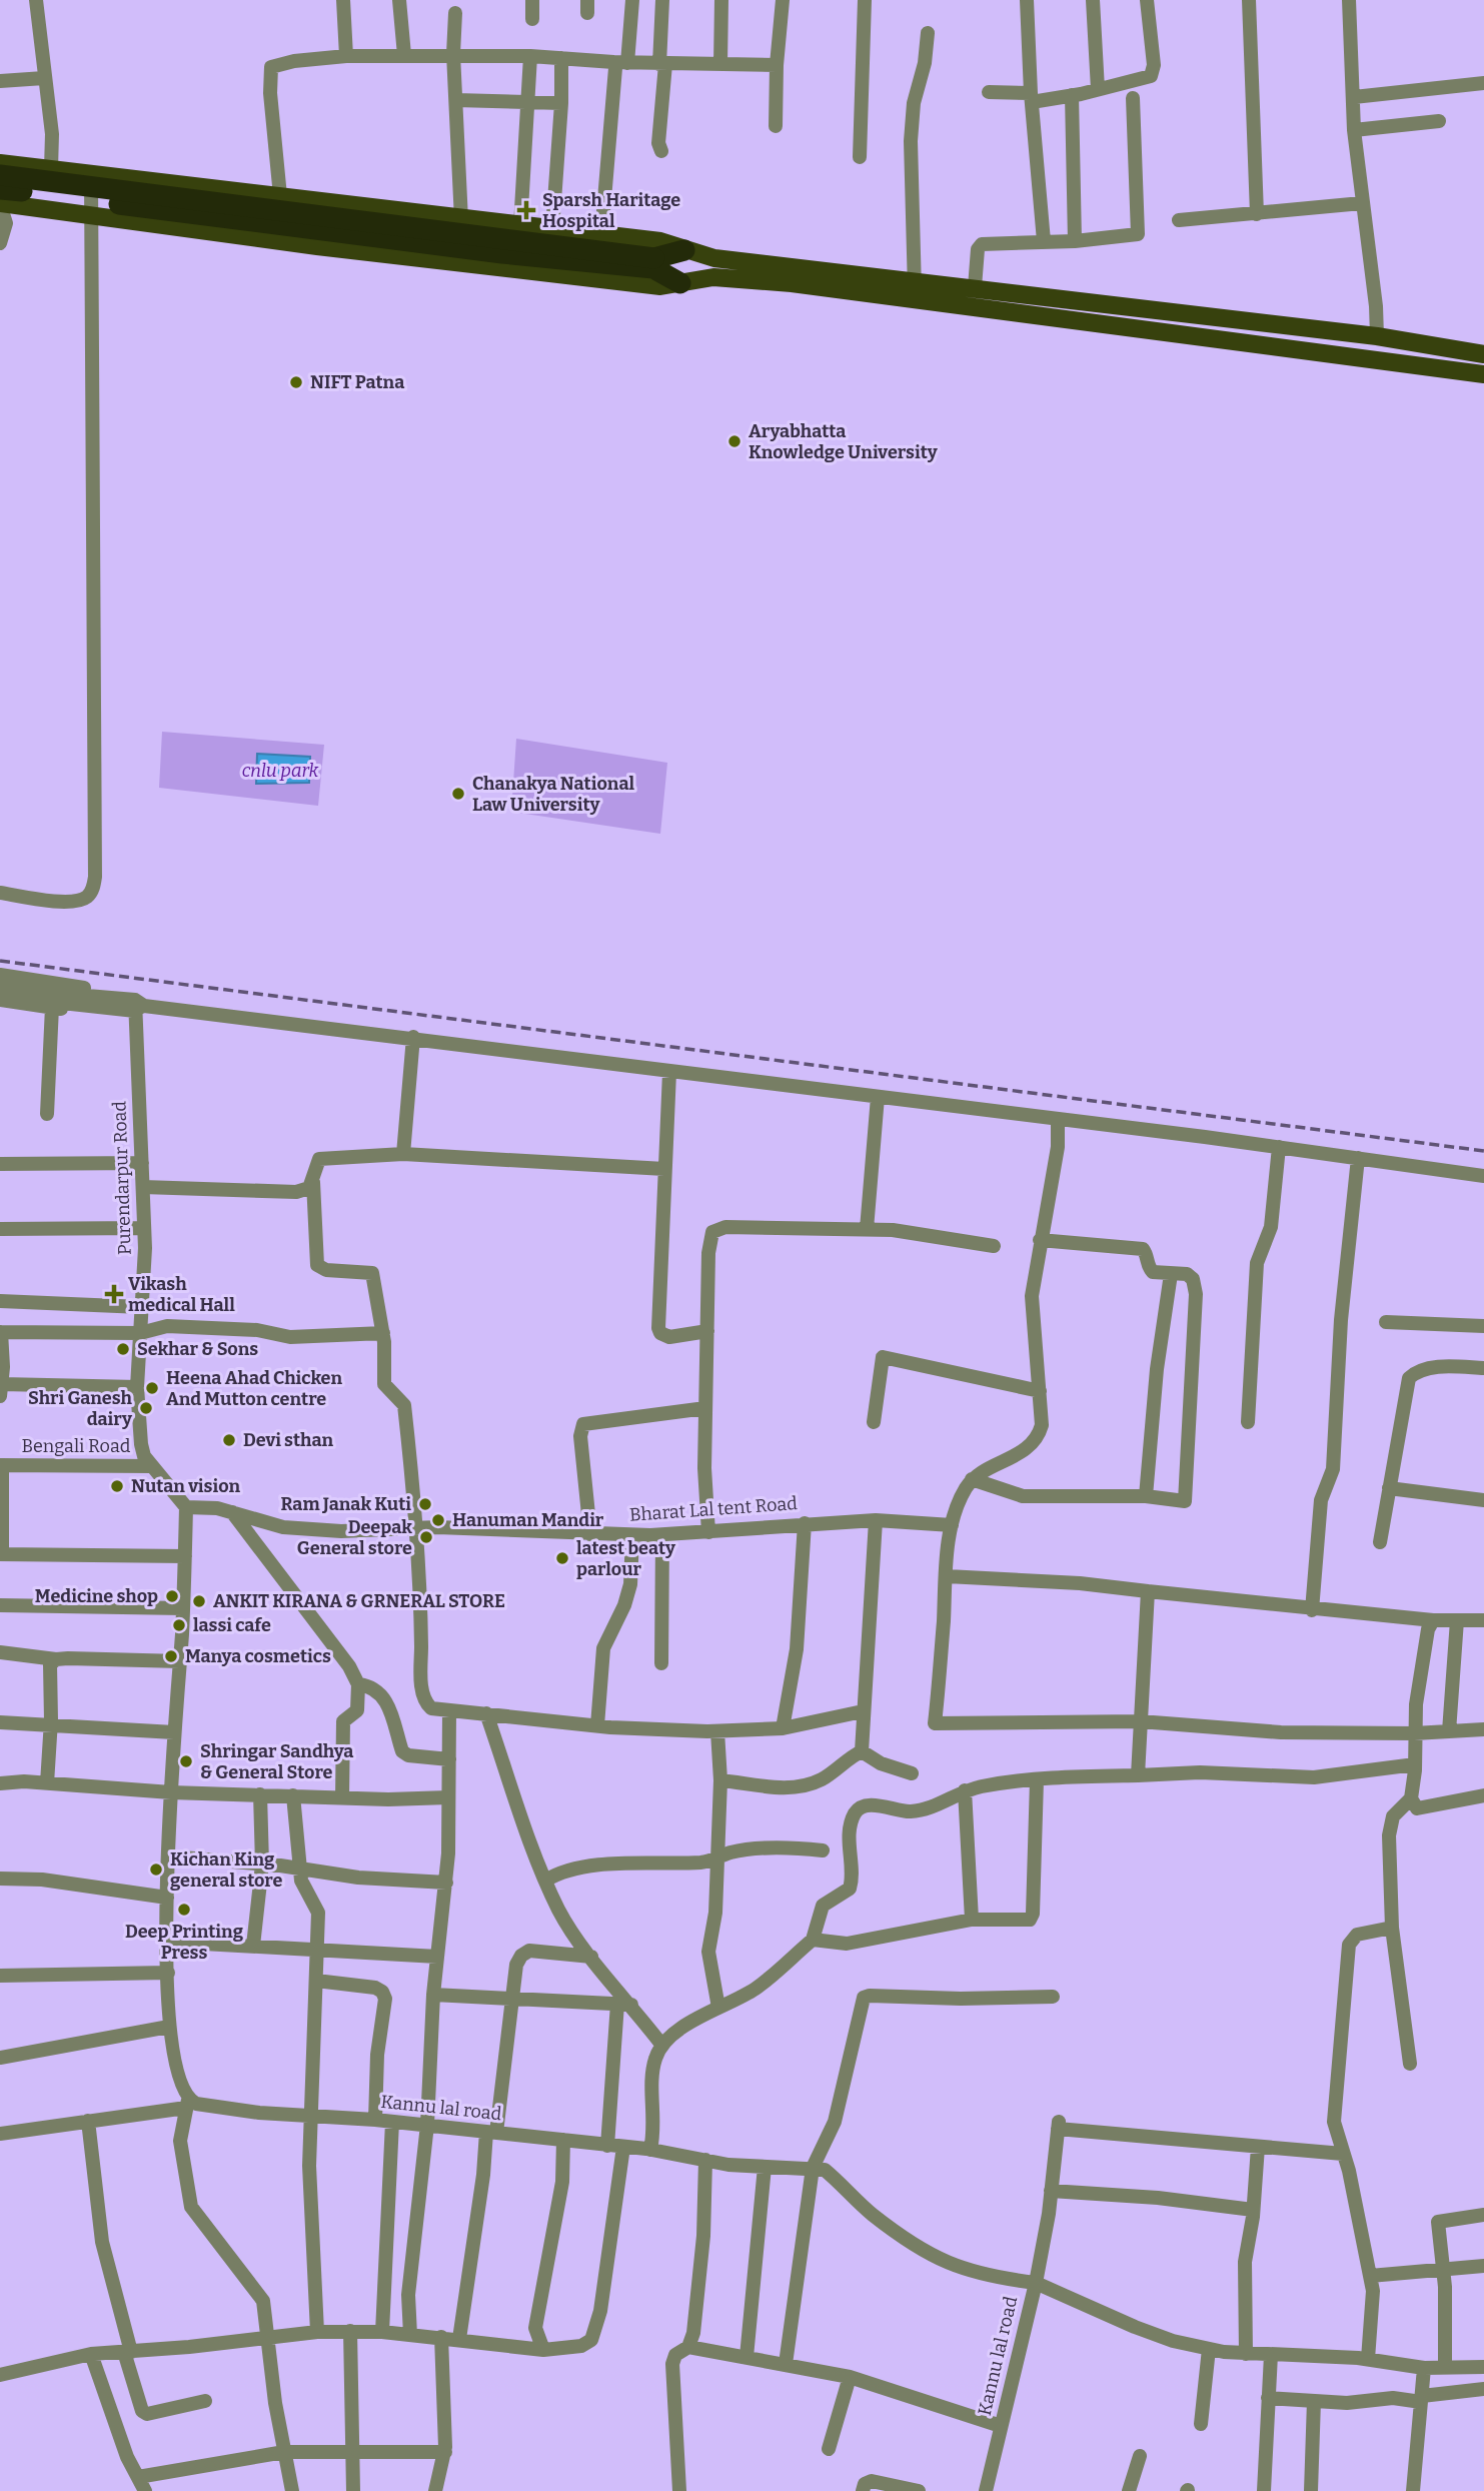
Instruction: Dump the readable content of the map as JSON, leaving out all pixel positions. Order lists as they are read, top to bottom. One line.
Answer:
{"streets":{"street":["Purendarpur Road","Bengali Road","Bharat Lal tent Road","Kannu lal road"]},"crossings":[["Purendarpur Road","Bengali Road"],["Purendarpur Road","Bharat Lal tent Road"]],"parks":["cnlu park"],"places":{"health":["Sparsh Haritage Hospital","Vikash medical Hall"],"other":["NIFT Patna","Aryabhatta Knowledge University","Chanakya National Law University","Sekhar & Sons","Heena Ahad Chicken And Mutton centre","Shri Ganesh dairy","Devi sthan","Nutan vision","Ram Janak Kuti","Hanuman Mandir","Deepak General store","latest beaty parlour","Medicine shop","ANKIT KIRANA & GRNERAL STORE","lassi cafe","Manya cosmetics","Shringar Sandhya & General Store","Kichan King general store","Deep Printing Press"]}}
